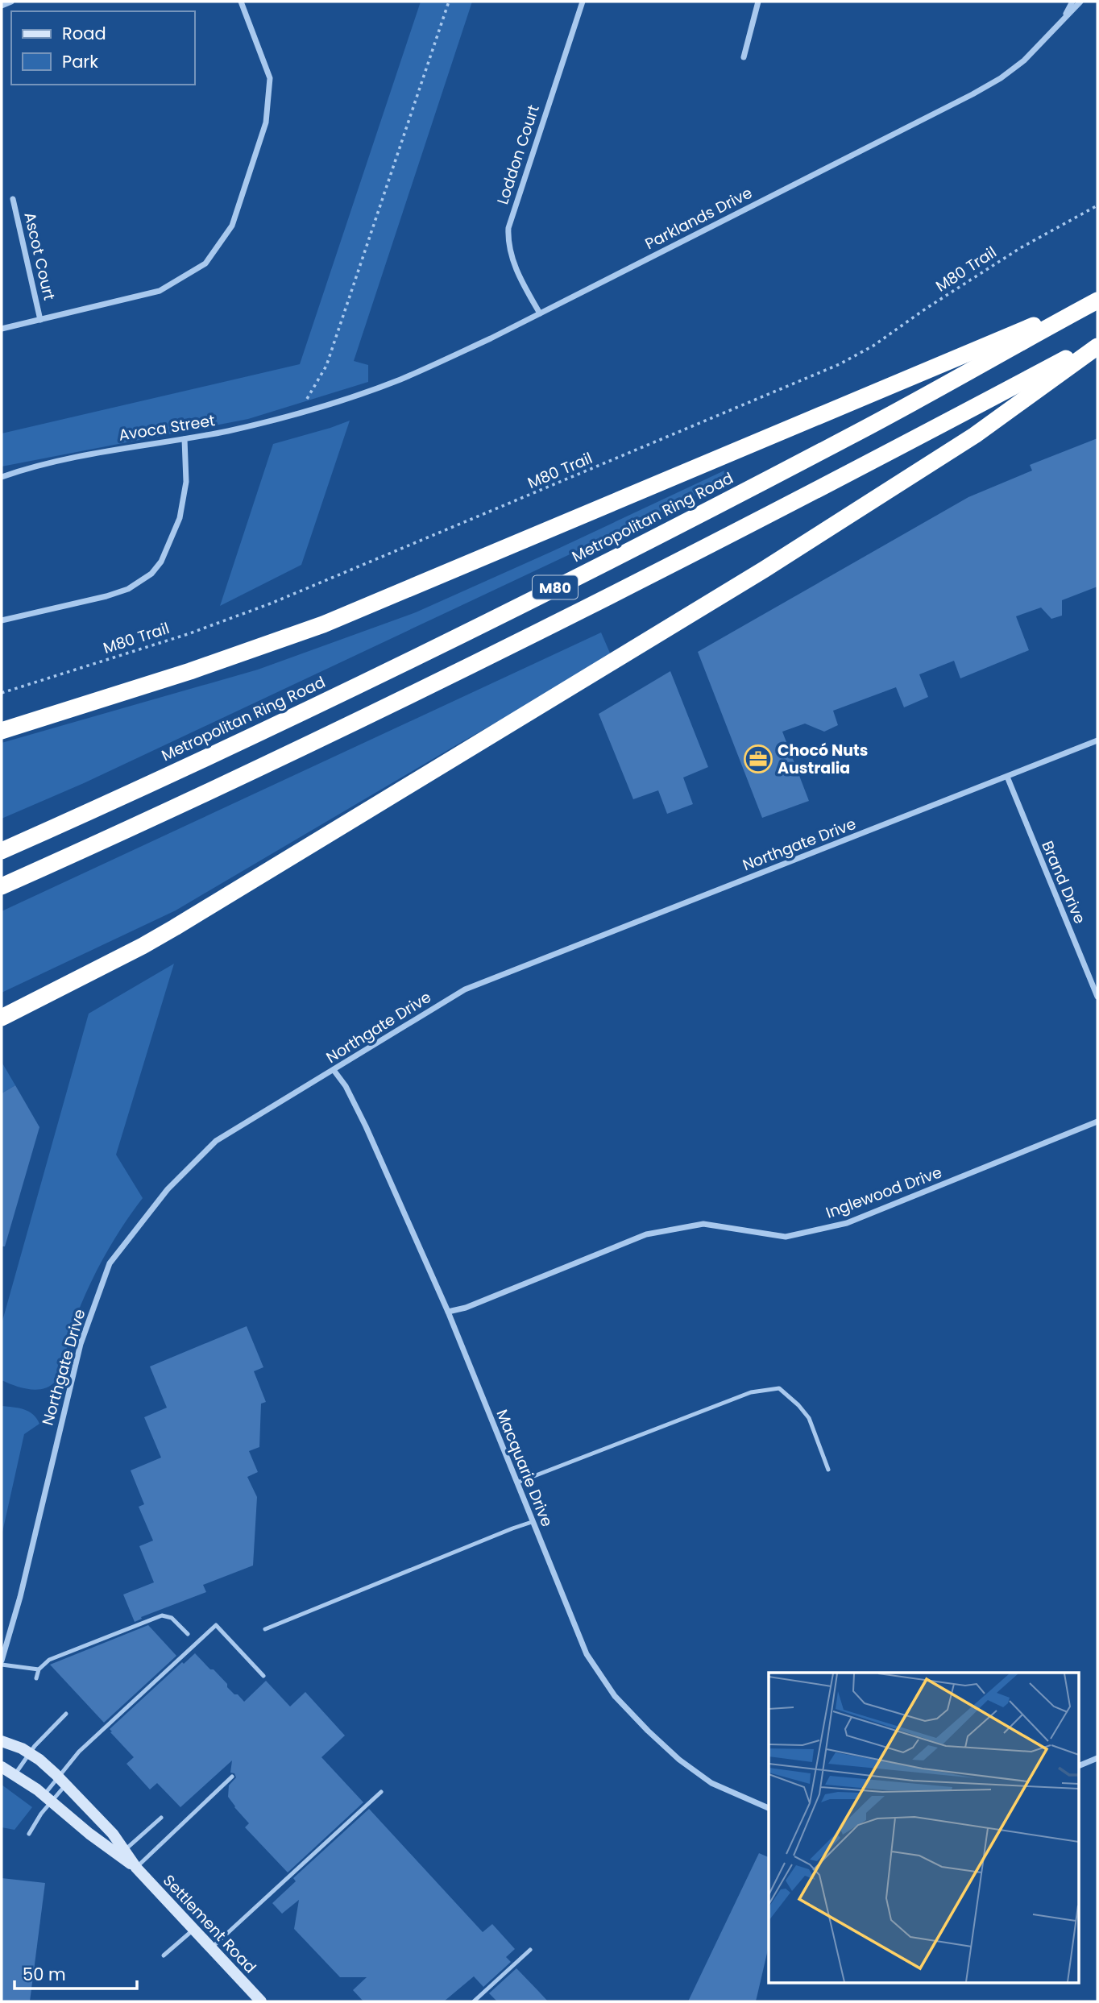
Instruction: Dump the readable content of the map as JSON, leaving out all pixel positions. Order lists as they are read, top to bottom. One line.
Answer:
{"streets":{"highway":["Metropolitan Ring Road","M80"],"main road":["Settlement Road"],"street":["Loddon Court","Parklands Drive","Ascot Court","Avoca Street","Northgate Drive","Brand Drive","Inglewood Drive","Macquarie Drive"],"path":["M80 Trail"]},"crossings":[["Loddon Court","Parklands Drive"],["Parklands Drive","Avoca Street"],["Northgate Drive","Brand Drive"],["Northgate Drive","Macquarie Drive"],["Inglewood Drive","Macquarie Drive"]],"places":{"office":["Chocó Nuts Australia"]},"legend":["Road","Park"],"scale_bar":"50 m"}
